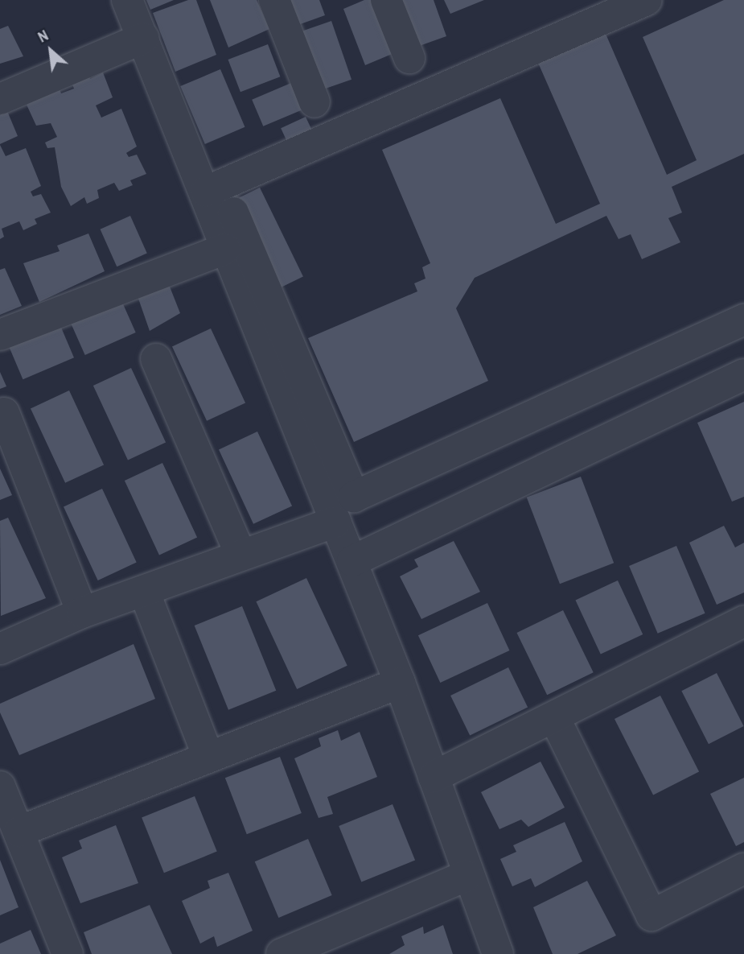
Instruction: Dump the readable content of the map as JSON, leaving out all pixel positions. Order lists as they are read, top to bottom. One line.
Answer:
{"north":"top left"}
